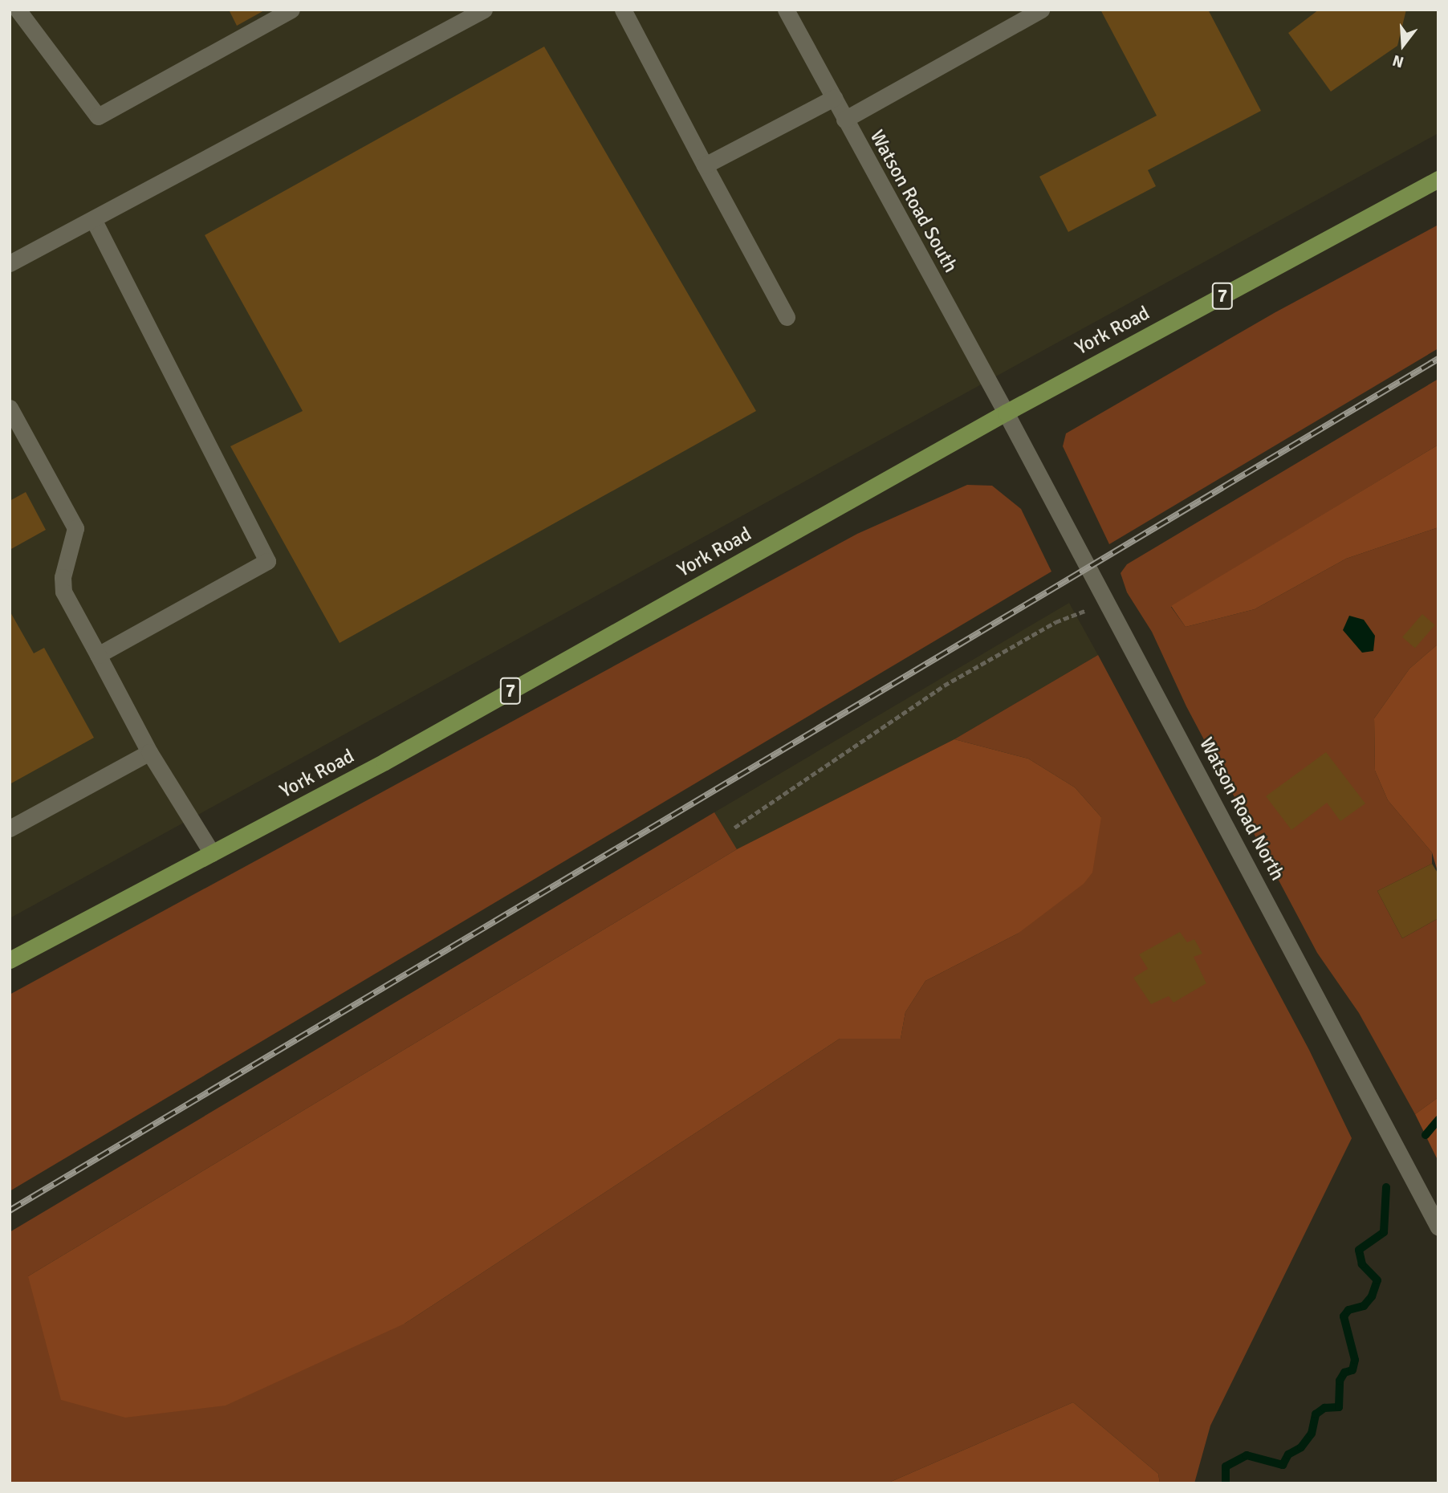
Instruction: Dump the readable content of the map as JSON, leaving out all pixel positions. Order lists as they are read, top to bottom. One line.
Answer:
{"streets":{"main road":["7","York Road"],"street":["Watson Road South","Watson Road North"]},"crossings":[["Watson Road South","York Road"],["Watson Road South","Watson Road North"],["York Road","Watson Road North"]],"north":"bottom"}
